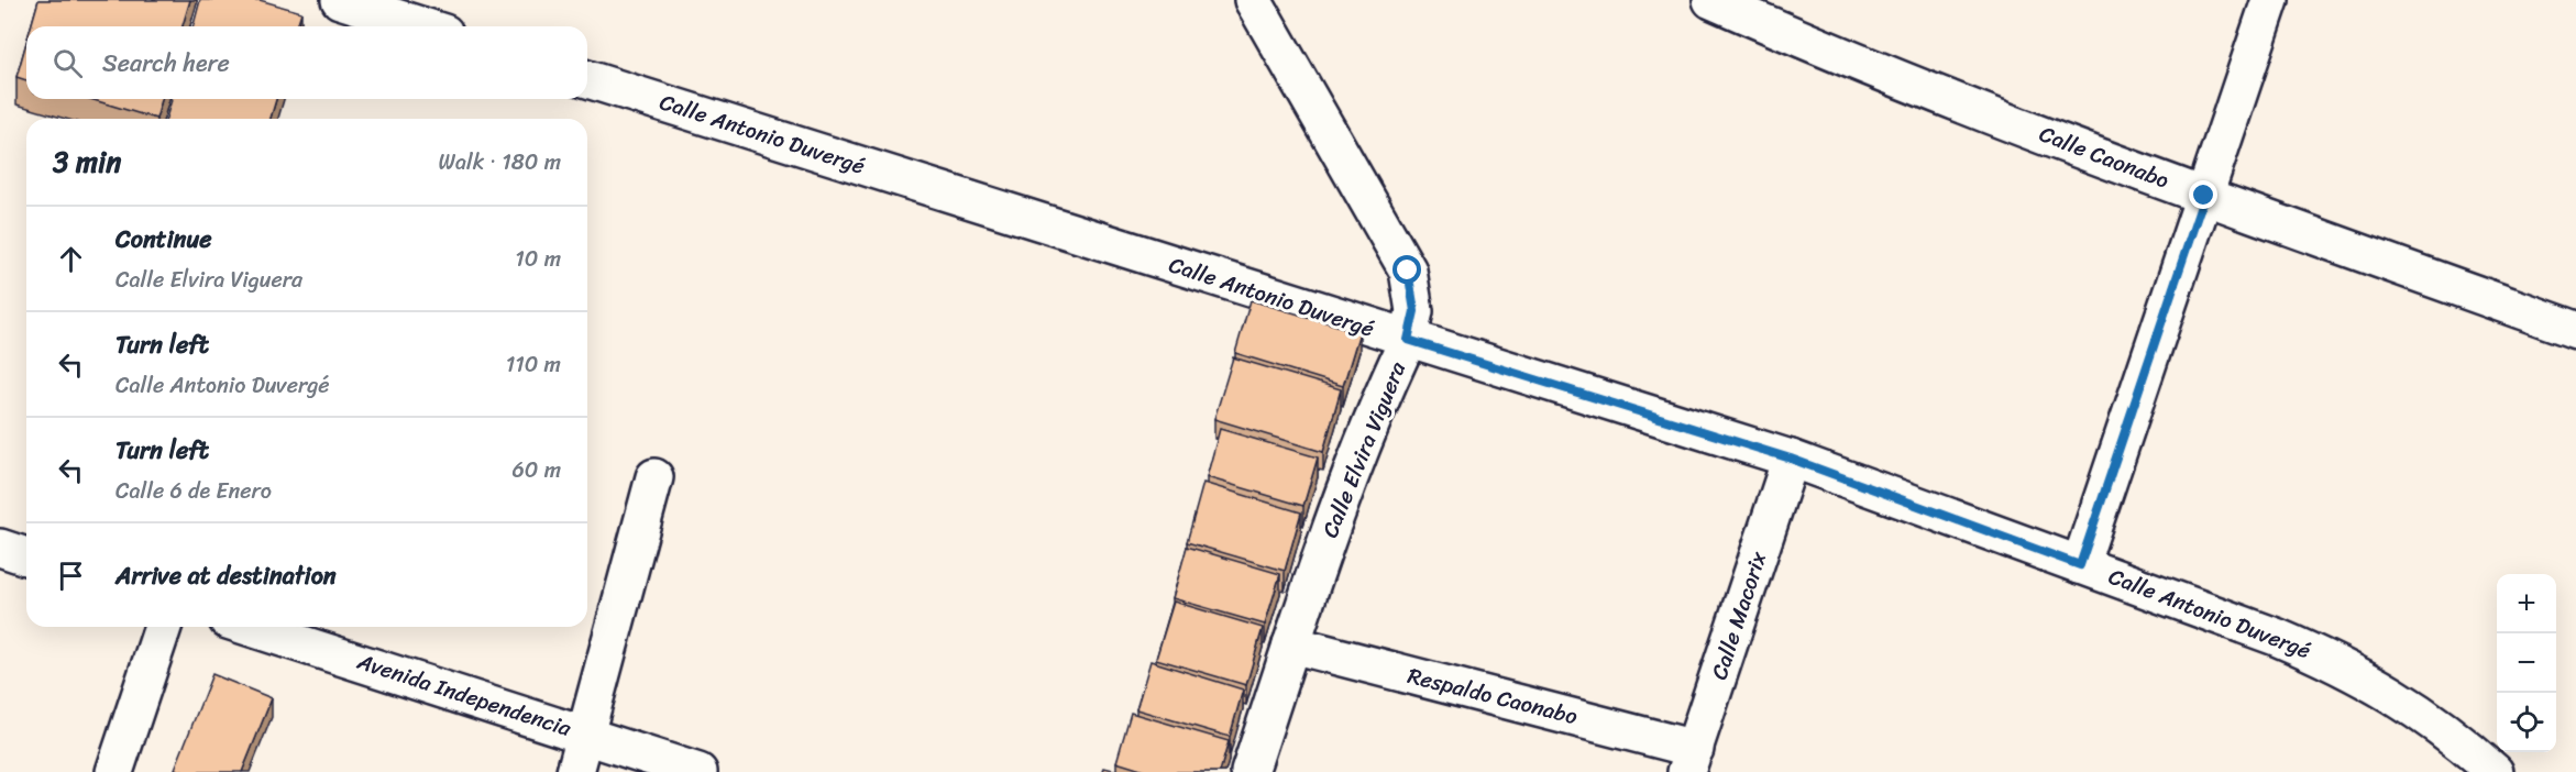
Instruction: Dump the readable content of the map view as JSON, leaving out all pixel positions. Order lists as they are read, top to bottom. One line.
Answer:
{"streets":{"street":["Calle Antonio Duvergé","Calle Caonabo","Calle Elvira Viguera","Calle Macorix","Avenida Independencia","Respaldo Caonabo"]},"crossings":[["Calle Antonio Duvergé","Calle Elvira Viguera"],["Calle Antonio Duvergé","Calle Macorix"],["Calle Elvira Viguera","Respaldo Caonabo"],["Calle Macorix","Respaldo Caonabo"]],"page":{"search":"Search here","heading":["3 min","Walk · 180 m"],"list":[["Continue","Calle Elvira Viguera","10 m"],["Turn left","Calle Antonio Duvergé","110 m"],["Turn left","Calle 6 de Enero","60 m"],"Arrive at destination"],"map_buttons":["+","−"]}}
